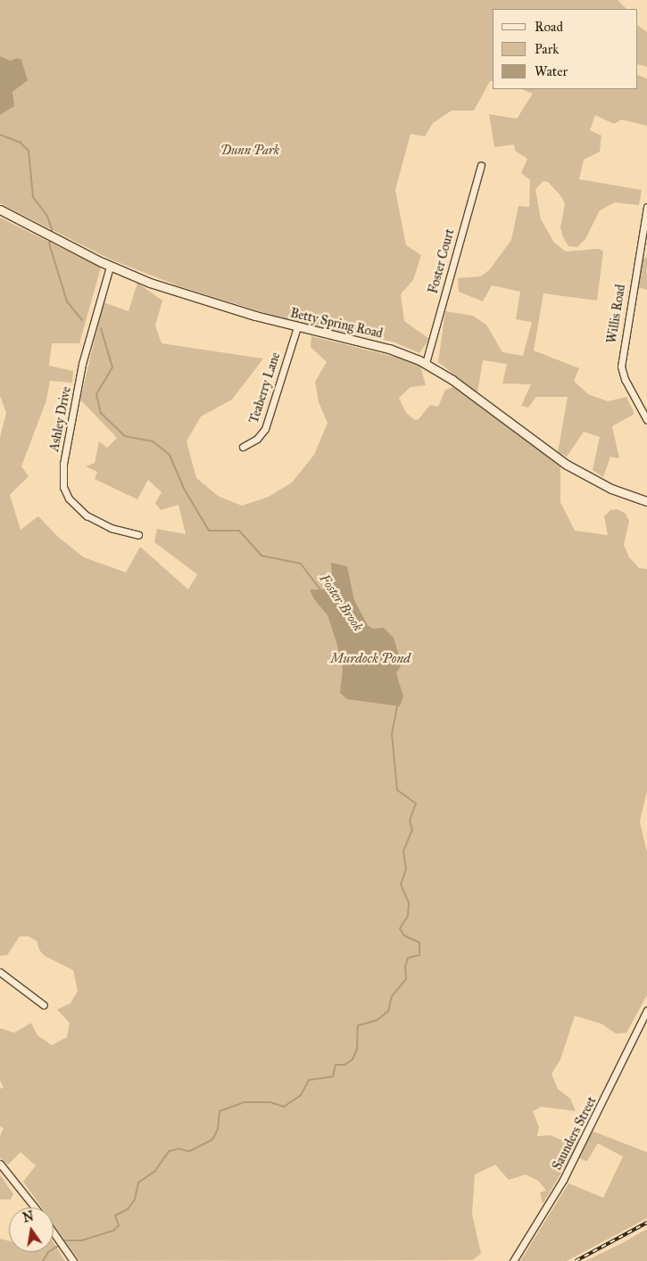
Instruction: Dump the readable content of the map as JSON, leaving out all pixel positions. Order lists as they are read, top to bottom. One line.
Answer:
{"streets":{"street":["Foster Court","Willis Road","Betty Spring Road","Teaberry Lane","Ashley Drive","Saunders Street"]},"crossings":[["Foster Court","Betty Spring Road"],["Betty Spring Road","Teaberry Lane"],["Betty Spring Road","Ashley Drive"]],"water":["Foster Brook","Murdock Pond"],"parks":["Dunn Park"],"legend":["Road","Park","Water"],"north":"top"}
